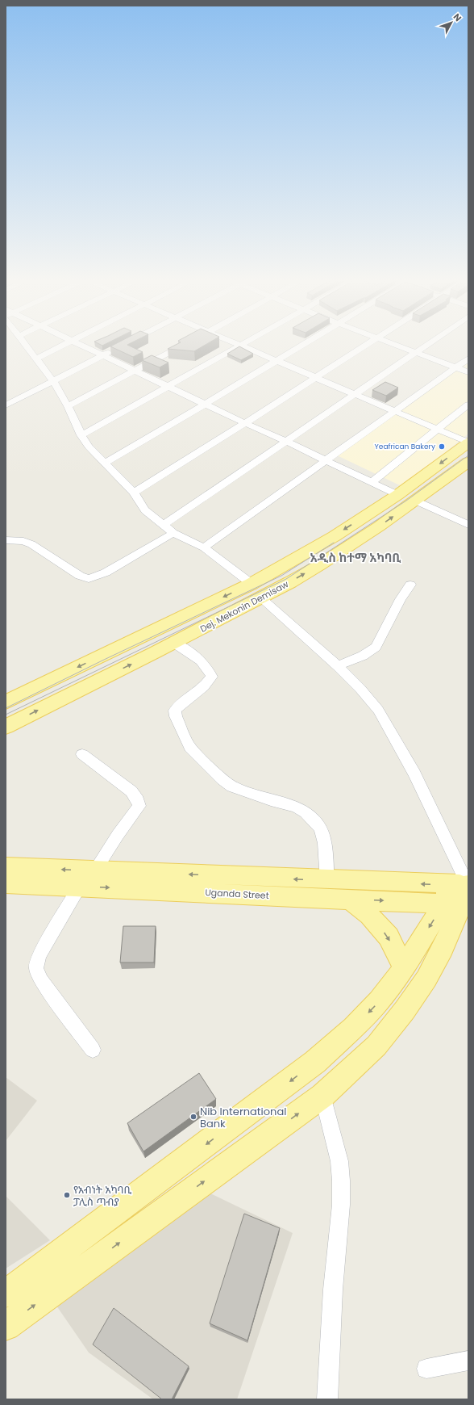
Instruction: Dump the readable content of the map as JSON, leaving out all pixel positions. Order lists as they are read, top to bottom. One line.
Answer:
{"streets":{"main road":["Dej. Mekonin Demisaw","Uganda Street"]},"districts":["አዲስ ከተማ አካባቢ"],"places":["Yeafrican Bakery","Nib International Bank","የአብነት አካባቢ ፓሊስ ጣብያ"],"north":"top right"}
